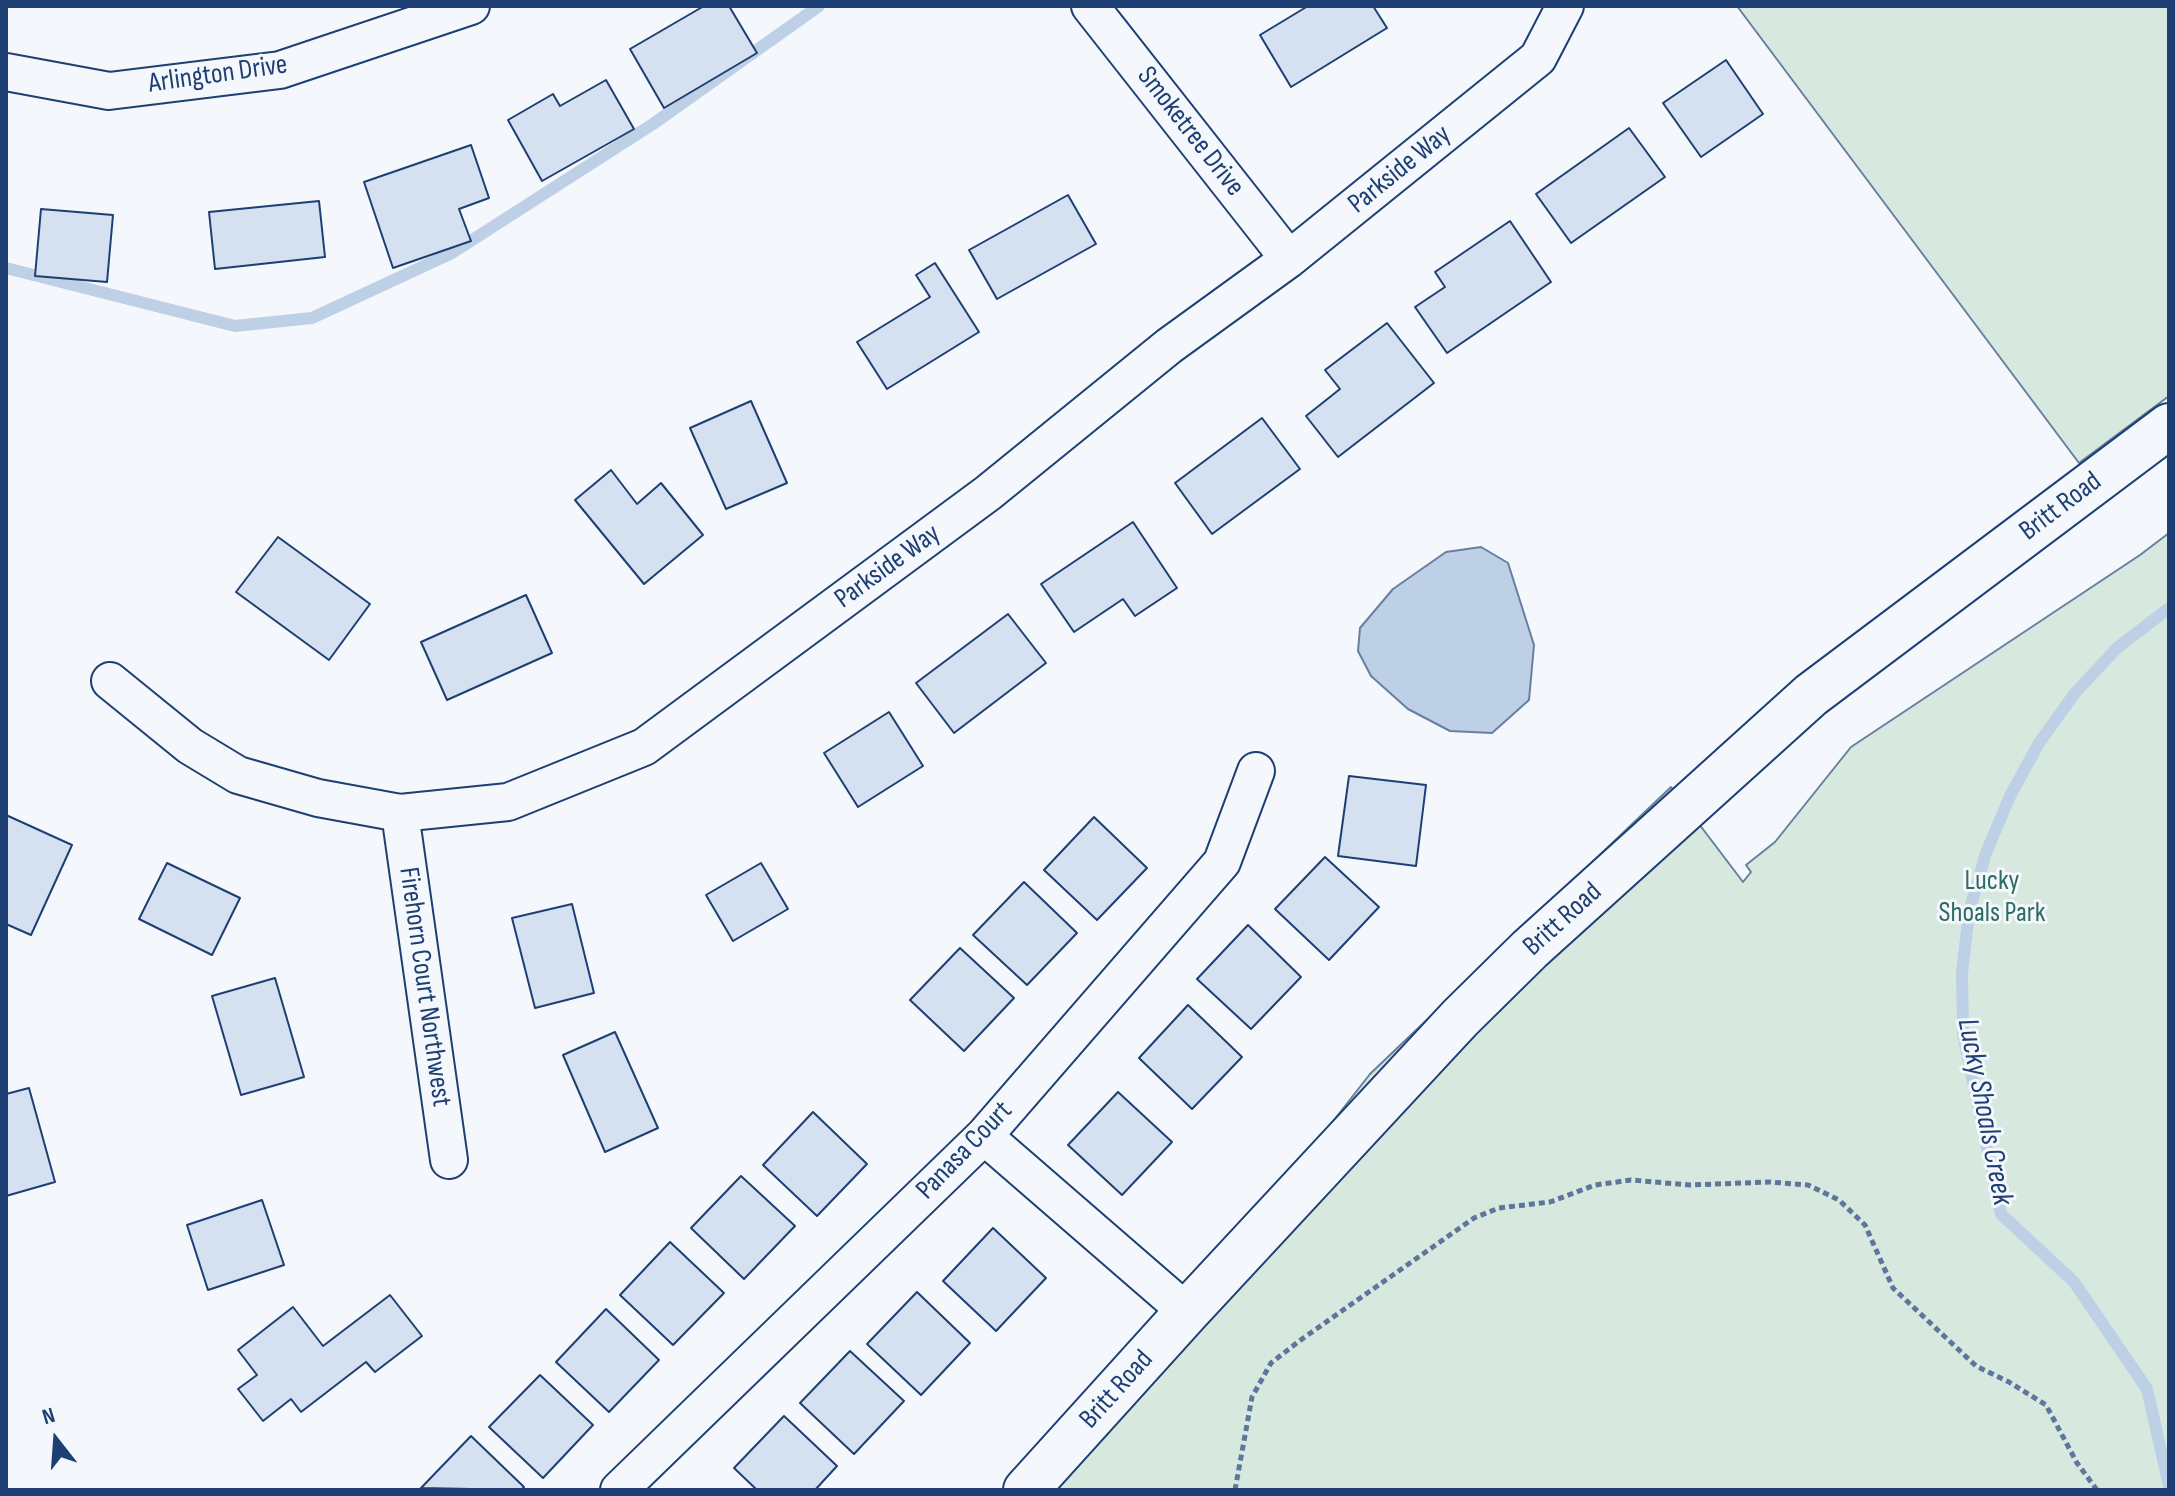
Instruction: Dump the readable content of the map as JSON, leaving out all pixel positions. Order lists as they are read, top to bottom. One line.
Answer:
{"streets":{"street":["Arlington Drive","Smoketree Drive","Parkside Way","Britt Road","Firehorn Court Northwest","Panasa Court"]},"crossings":[["Smoketree Drive","Parkside Way"],["Parkside Way","Firehorn Court Northwest"]],"water":["Lucky Shoals Creek"],"parks":["Lucky Shoals Park"],"north":"top"}
